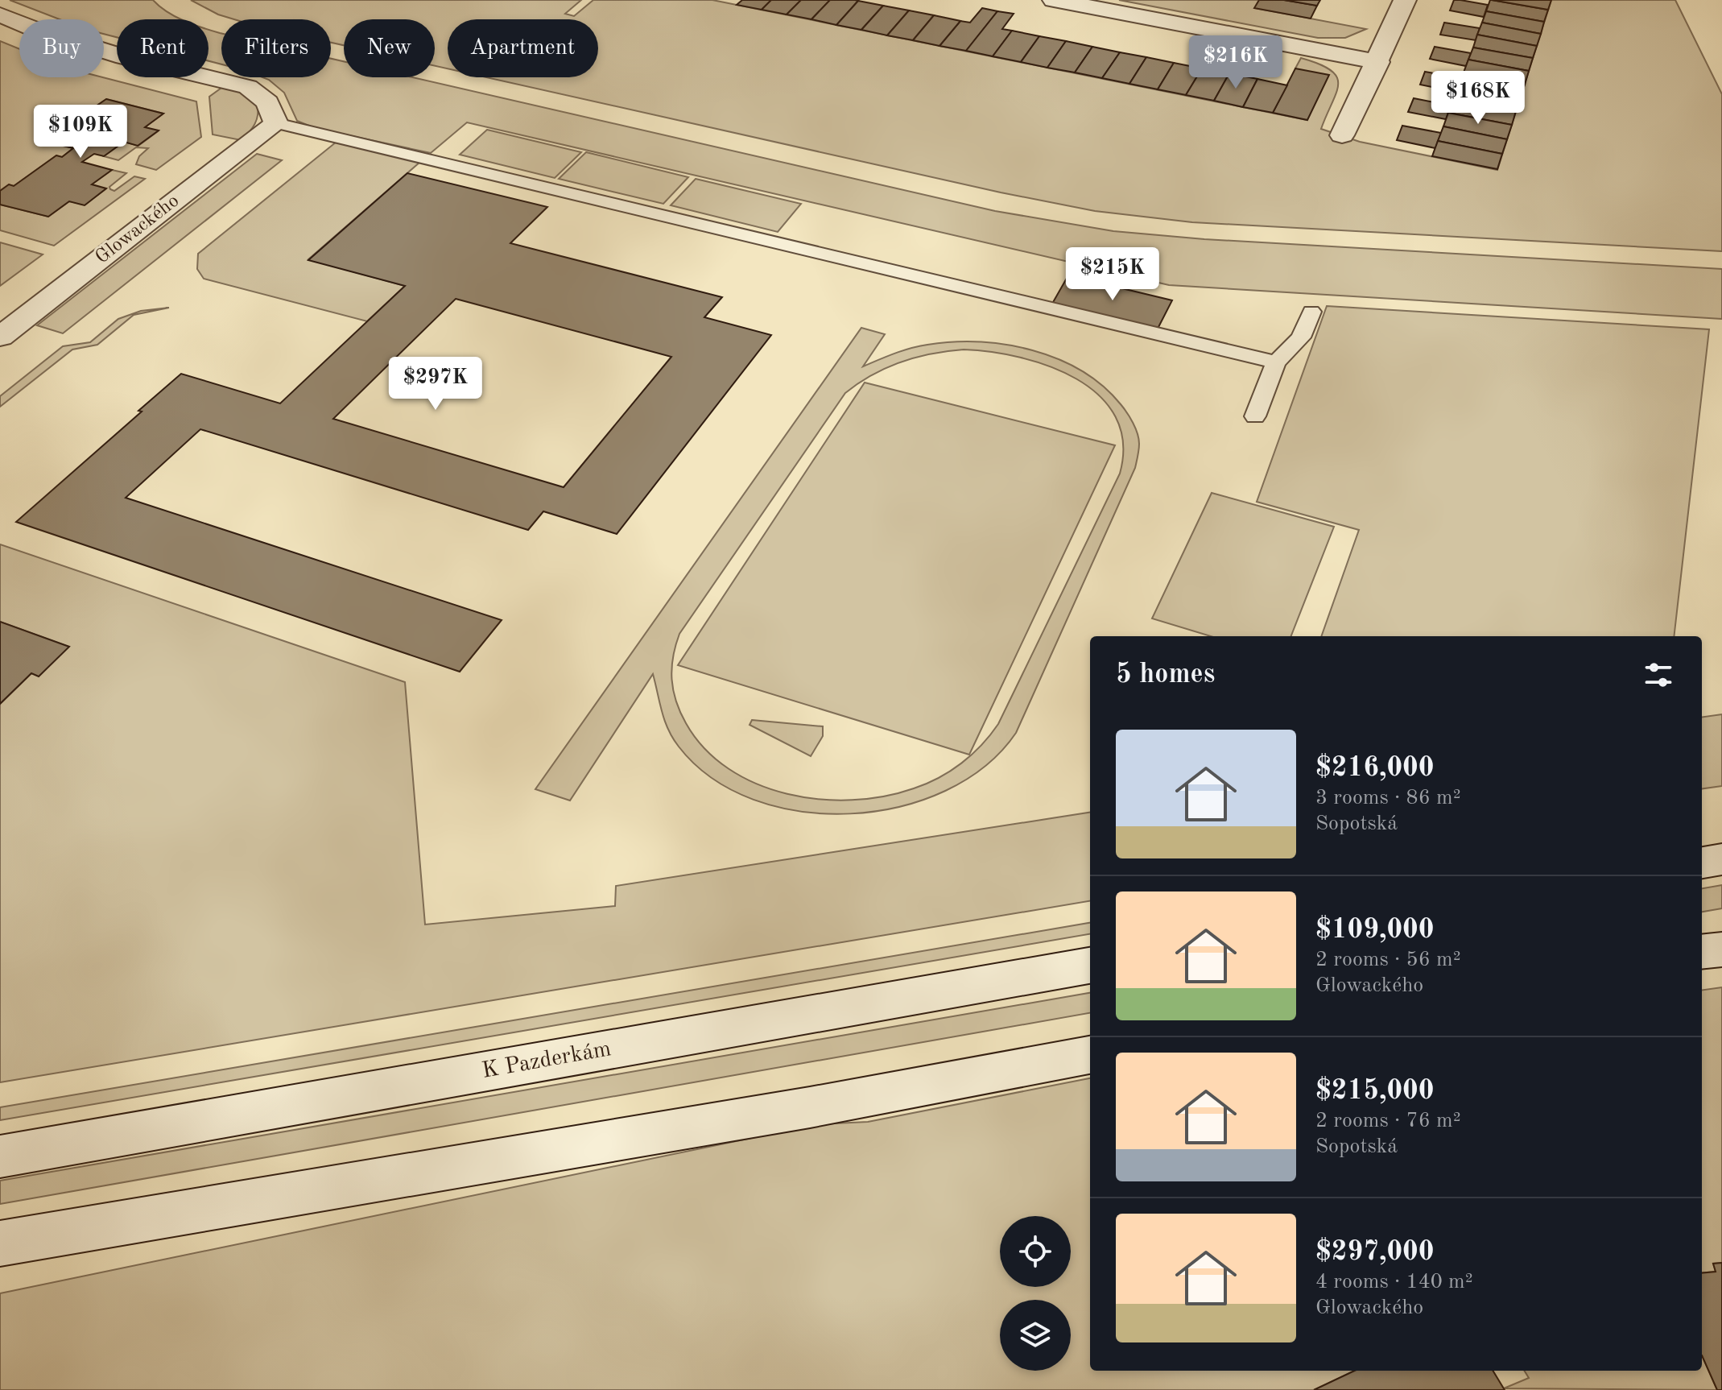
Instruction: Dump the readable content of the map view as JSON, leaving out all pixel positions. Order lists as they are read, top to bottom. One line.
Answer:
{"streets":{"street":["Glowackého","K Pazderkám"]},"page":{"chip":["Buy","Rent","Filters","New","Apartment"],"price":["$216K","$168K","$109K","$215K","$297K"],"heading":"5 homes","list":[{"name":"$216,000","note":"3 rooms · 86 m² · Sopotská"},{"name":"$109,000","note":"2 rooms · 56 m² · Glowackého"},{"name":"$215,000","note":"2 rooms · 76 m² · Sopotská"},{"name":"$297,000","note":"4 rooms · 140 m² · Glowackého"}]}}
